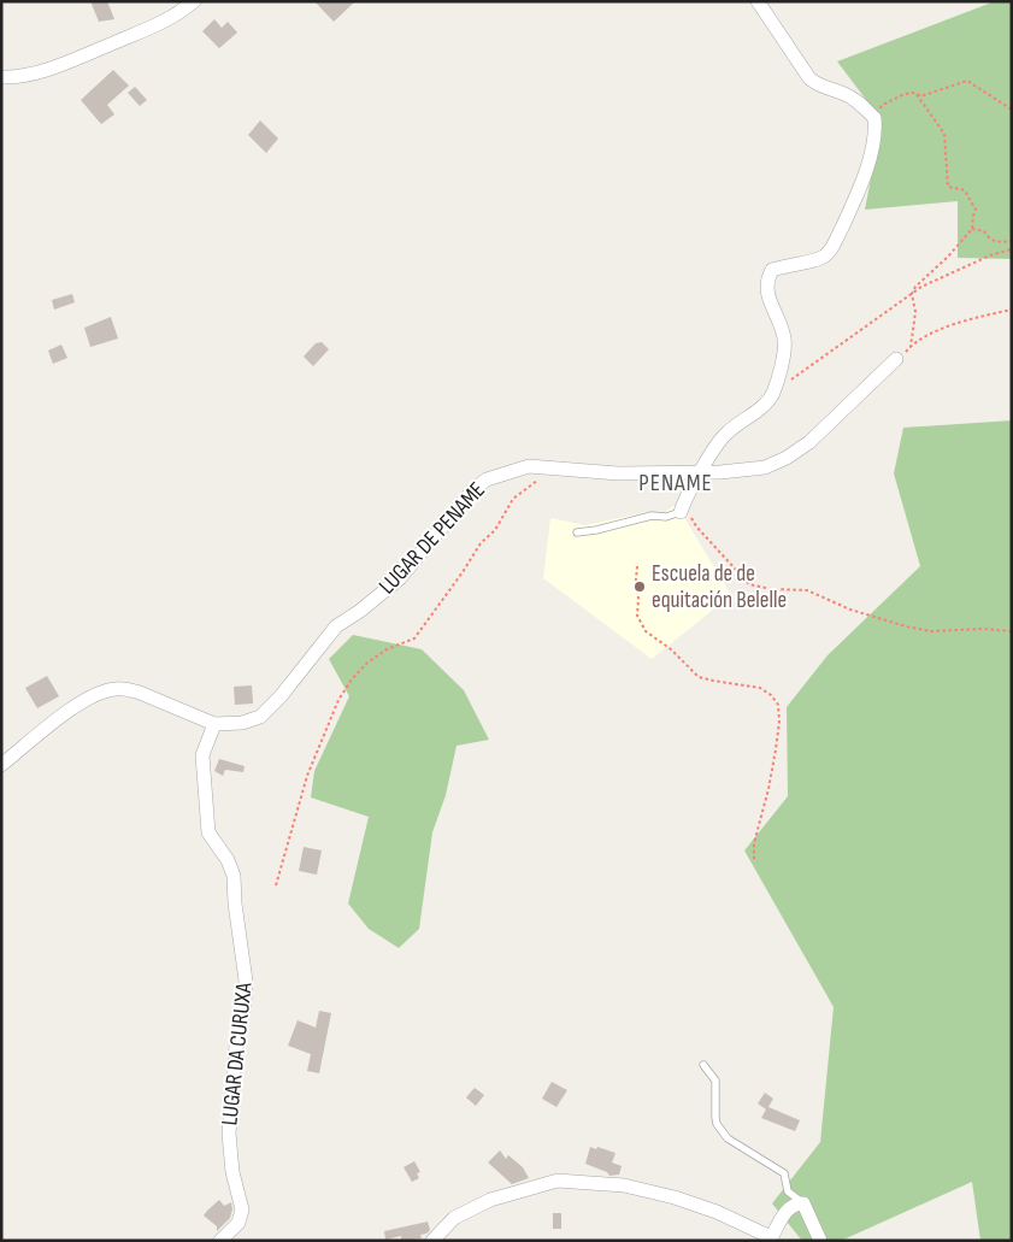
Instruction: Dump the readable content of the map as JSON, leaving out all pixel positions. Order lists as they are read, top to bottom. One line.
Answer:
{"streets":{"street":["LUGAR DE PENAME","LUGAR DA CURUXA"]},"crossings":[["LUGAR DE PENAME","LUGAR DA CURUXA"]],"districts":["PENAME"],"places":["Escuela de de equitación Belelle"]}
